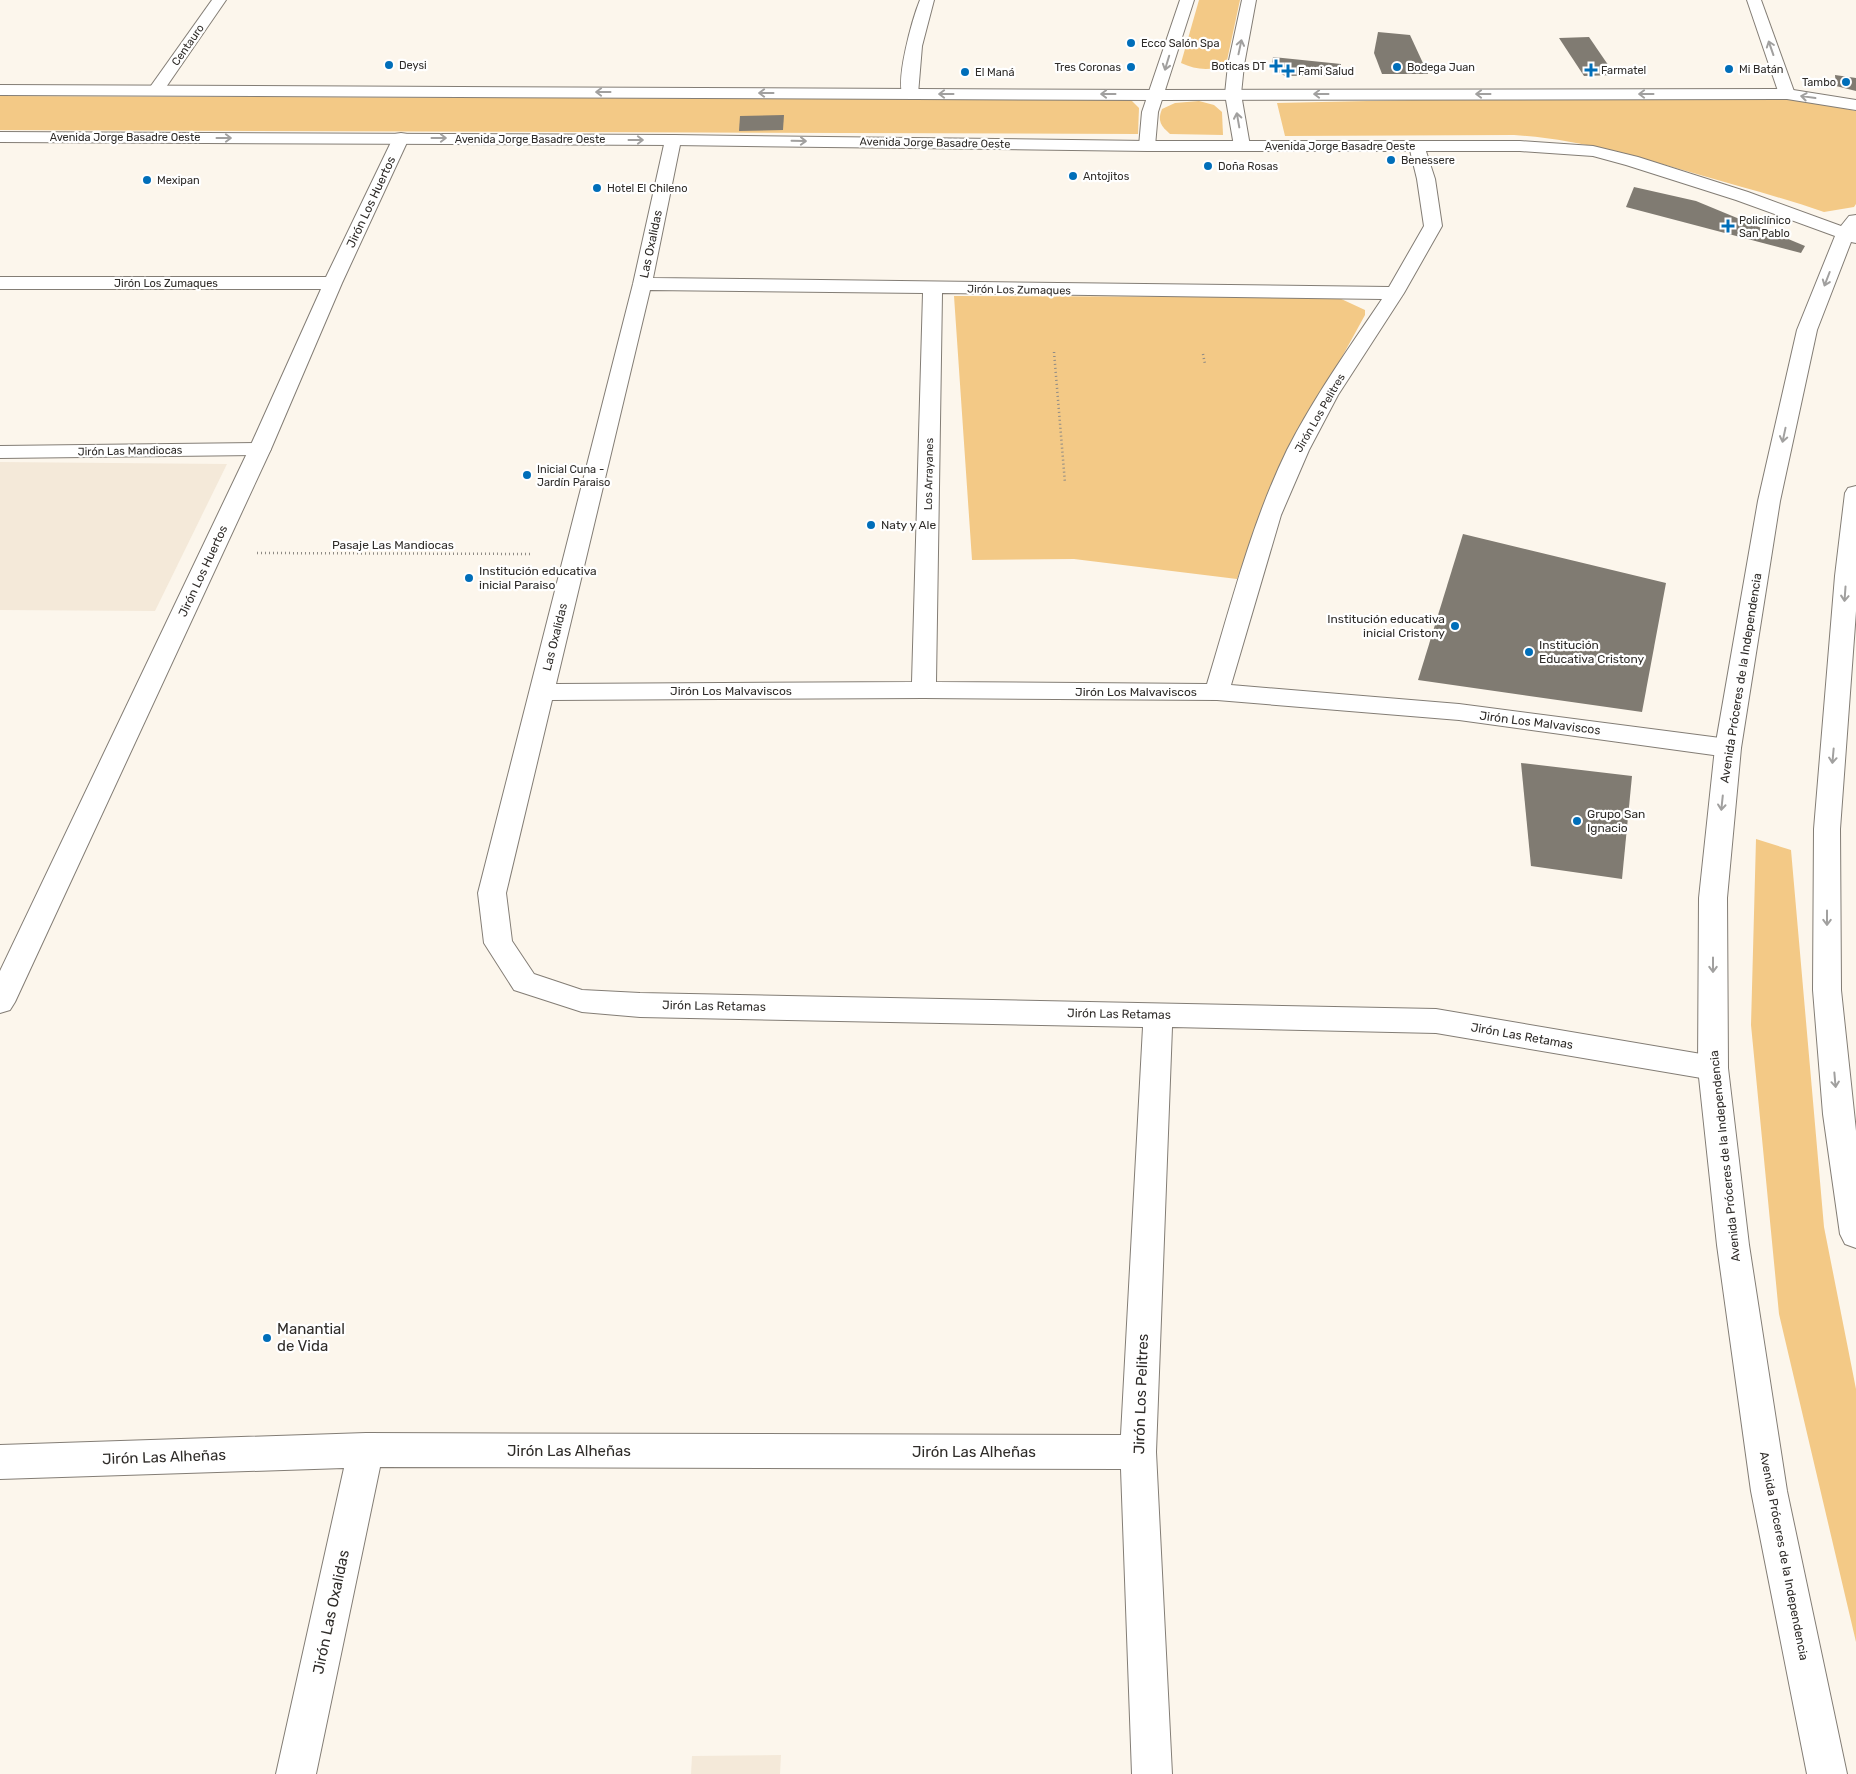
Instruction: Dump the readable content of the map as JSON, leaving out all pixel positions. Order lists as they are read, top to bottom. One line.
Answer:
{"streets":{"street":["Centauro","Avenida Jorge Basadre Oeste","Jirón Los Huertos","Las Oxalidas","Jirón Los Zumaques","Jirón Los Pelitres","Jirón Las Mandiocas","Los Arrayanes","Avenida Próceres de la Independencia","Jirón Los Malvaviscos","Jirón Las Retamas","Jirón Las Alheñas","Jirón Las Oxalidas"],"path":["Pasaje Las Mandiocas"]},"crossings":[["Avenida Jorge Basadre Oeste","Jirón Los Huertos"],["Avenida Jorge Basadre Oeste","Las Oxalidas"],["Avenida Jorge Basadre Oeste","Jirón Los Pelitres"],["Avenida Jorge Basadre Oeste","Avenida Próceres de la Independencia"],["Jirón Los Huertos","Jirón Los Zumaques"],["Jirón Los Huertos","Jirón Las Mandiocas"],["Jirón Los Huertos","Pasaje Las Mandiocas"],["Las Oxalidas","Jirón Los Zumaques"],["Las Oxalidas","Pasaje Las Mandiocas"],["Las Oxalidas","Jirón Los Malvaviscos"],["Las Oxalidas","Jirón Las Retamas"],["Jirón Los Zumaques","Jirón Los Pelitres"],["Jirón Los Zumaques","Los Arrayanes"],["Jirón Los Pelitres","Jirón Los Malvaviscos"],["Jirón Los Pelitres","Jirón Las Retamas"],["Jirón Los Pelitres","Jirón Las Alheñas"],["Los Arrayanes","Jirón Los Malvaviscos"],["Avenida Próceres de la Independencia","Jirón Los Malvaviscos"],["Avenida Próceres de la Independencia","Jirón Las Retamas"],["Jirón Las Alheñas","Jirón Las Oxalidas"]],"places":{"other":["Ecco Salón Spa","Deysi","Tres Coronas","Bodega Juan","Mi Batán","El Maná","Tambo","Benessere","Doña Rosas","Antojitos","Mexipan","Hotel El Chileno","Inicial Cuna - Jardín Paraiso","Naty y Ale","Institución educativa inicial Paraiso","Institución educativa inicial Cristony","Institución Educativa Cristony","Grupo San Ignacio","Manantial de Vida"],"health":["Boticas DT","Farmatel","Fami Salud","Policlínico San Pablo"]}}
